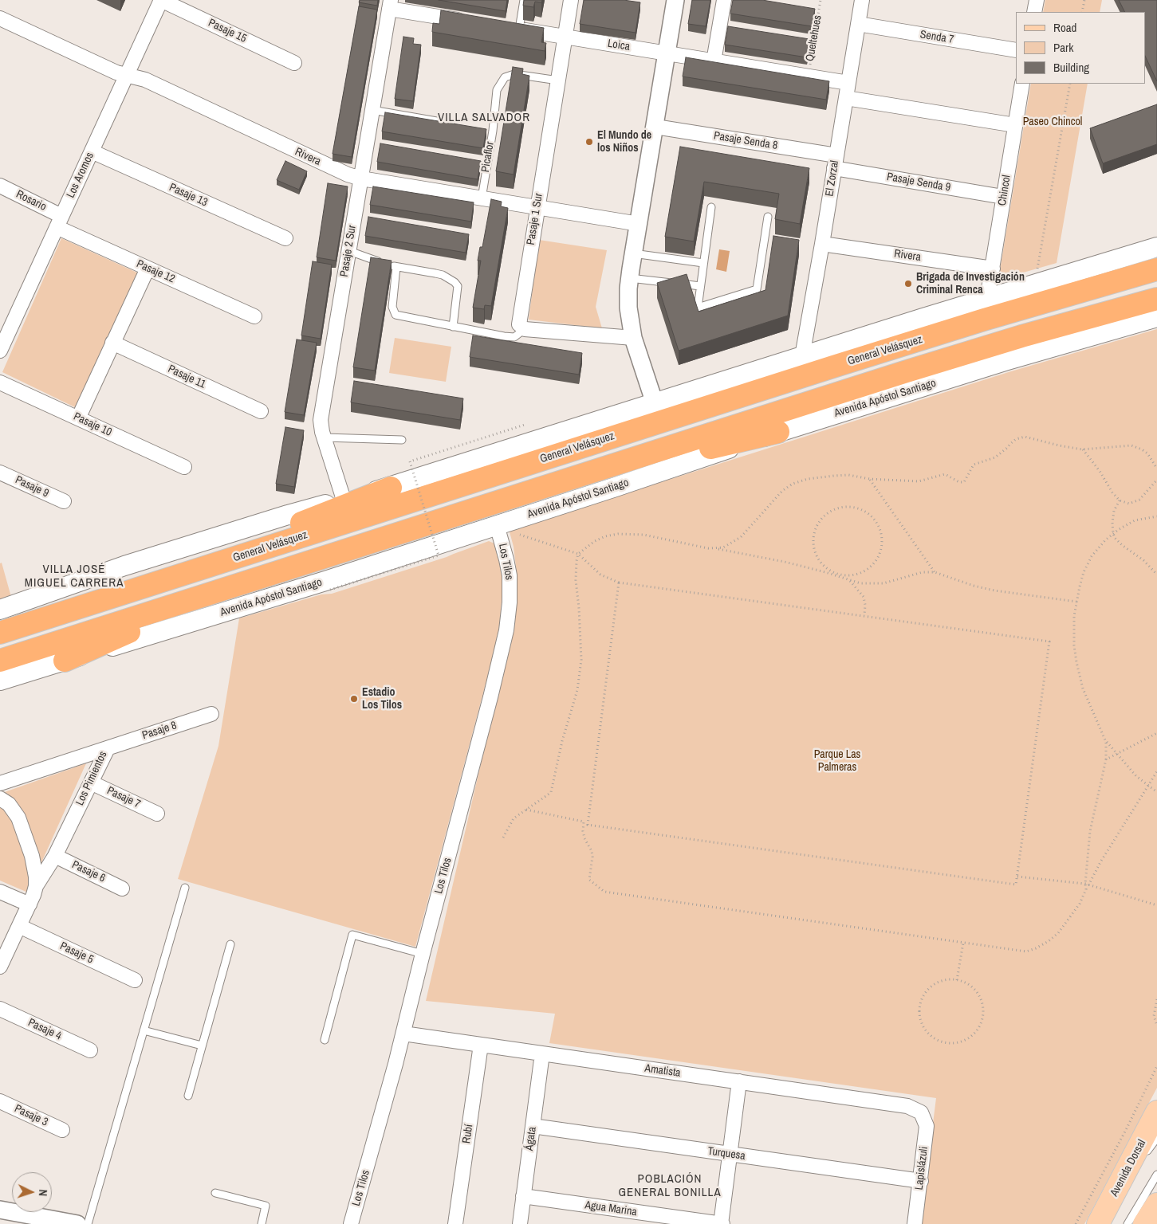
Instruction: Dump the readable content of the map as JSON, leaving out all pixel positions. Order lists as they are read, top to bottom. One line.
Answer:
{"streets":{"highway":["General Velásquez"],"main road":["Avenida Apóstol Santiago","Avenida Dorsal"],"street":["Pasaje 15","Senda 7","Loica","Pasaje Senda 8","Rivera","Los Aromos","El Zorzal","Pasaje Senda 9","Chincol","Pasaje 13","Rosario","Pasaje 1 Sur","Pasaje 2 Sur","Pasaje 12","Pasaje 11","Pasaje 10","Pasaje 9","Los Tilos","Pasaje 8","Los Pimientos","Pasaje 7","Pasaje 6","Pasaje 5","Pasaje 4","Amatista","Pasaje 3","Rubí","Ágata","Turquesa","Lapislázuli","Agua Marina"],"lane":["Picaflor"],"path":["Queltehues"]},"crossings":[["Pasaje 15","Los Aromos"],["Senda 7","El Zorzal"],["Queltehues","Loica"],["Loica","El Zorzal"],["Loica","Pasaje 1 Sur"],["Pasaje Senda 8","El Zorzal"],["Pasaje Senda 8","Pasaje Senda 9"],["Rivera","Picaflor"],["Rivera","Los Aromos"],["Rivera","El Zorzal"],["Rivera","Chincol"],["Rivera","Pasaje 1 Sur"],["Rivera","Pasaje 2 Sur"],["Picaflor","Pasaje 1 Sur"],["Los Aromos","Pasaje 13"],["Los Aromos","Rosario"],["Los Aromos","Pasaje 12"],["El Zorzal","Pasaje Senda 9"],["Pasaje Senda 9","Chincol"],["Rosario","Pasaje 12"],["Avenida Apóstol Santiago","Los Tilos"],["Los Tilos","Amatista"],["Pasaje 8","Los Pimientos"],["Los Pimientos","Pasaje 7"],["Los Pimientos","Pasaje 6"],["Los Pimientos","Pasaje 5"],["Amatista","Rubí"],["Amatista","Ágata"],["Amatista","Lapislázuli"],["Ágata","Turquesa"],["Ágata","Agua Marina"],["Turquesa","Lapislázuli"]],"districts":["VILLA SALVADOR","VILLA JOSÉ MIGUEL CARRERA","POBLACIÓN GENERAL BONILLA"],"parks":["Paseo Chincol","Parque Las Palmeras"],"places":["El Mundo de los Niños","Brigada de Investigación Criminal Renca","Estadio Los Tilos"],"legend":["Road","Park","Building"],"north":"right"}
